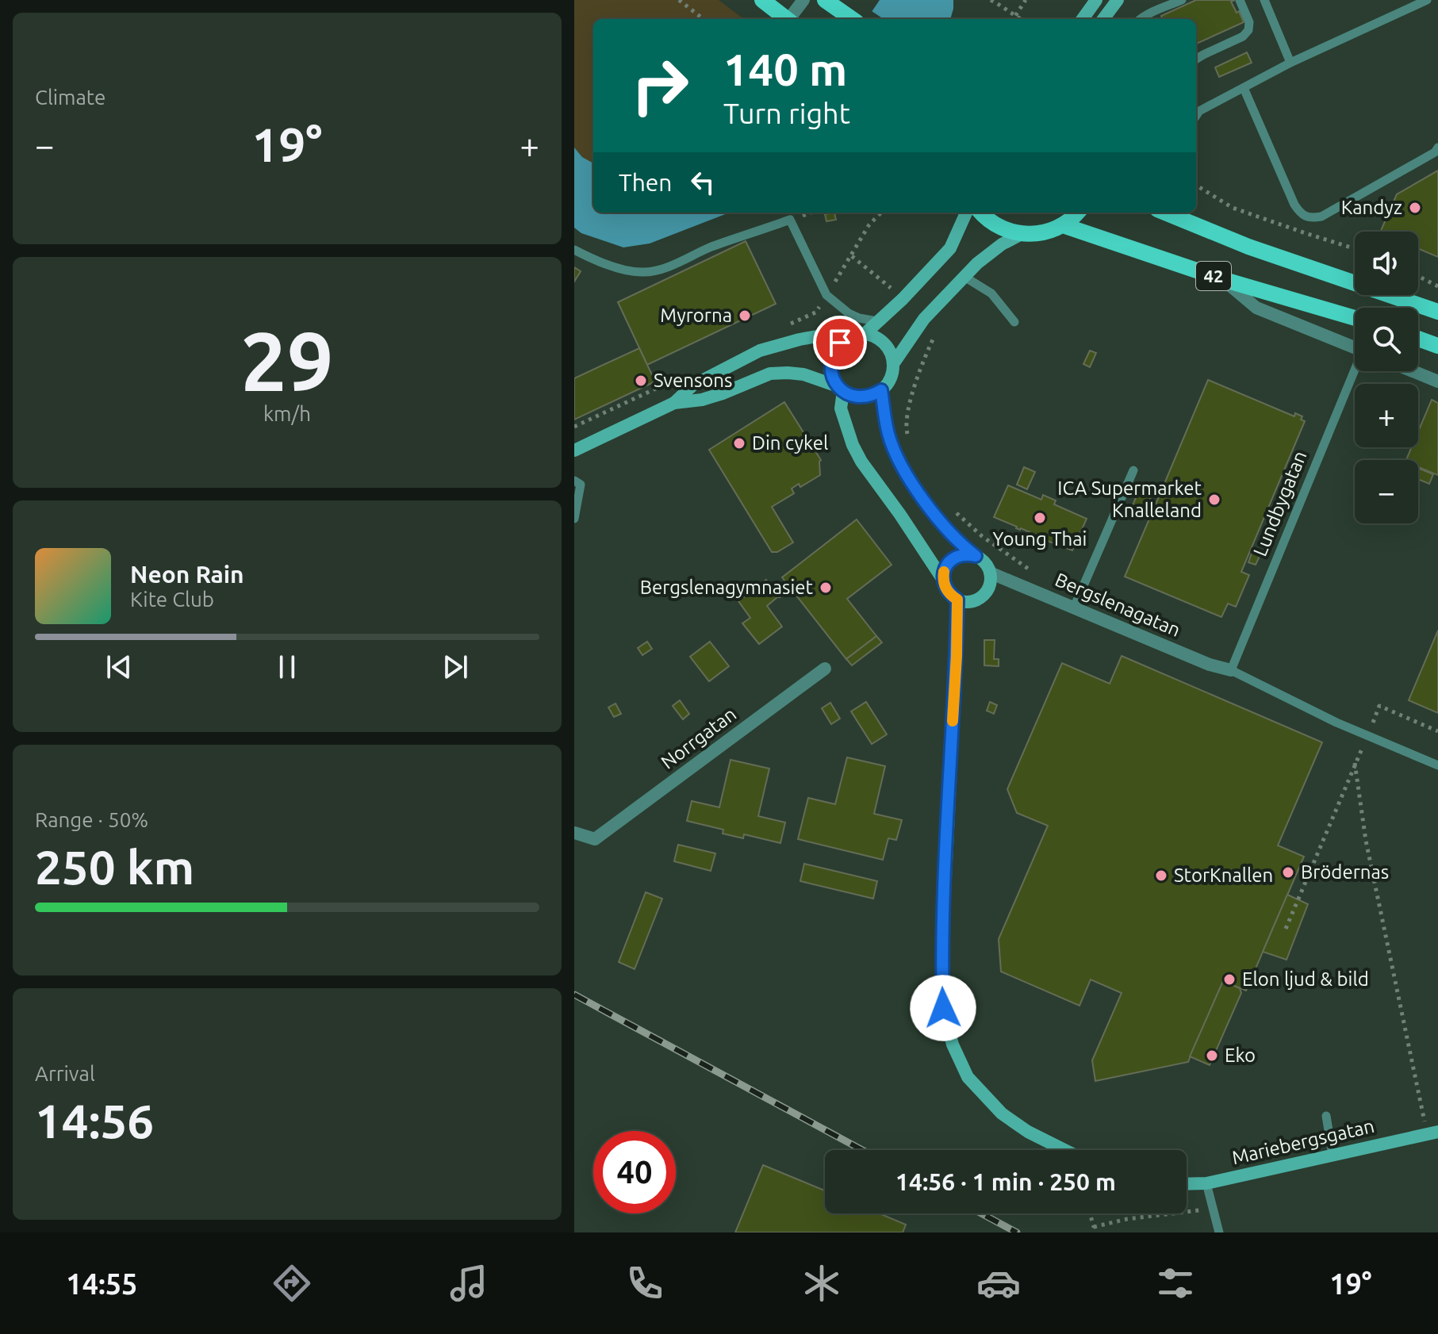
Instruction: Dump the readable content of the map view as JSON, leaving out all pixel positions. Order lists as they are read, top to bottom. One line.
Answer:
{"streets":{"main road":["42"],"street":["Bergslenagatan","Norrgatan","Mariebergsgatan"],"lane":["Lundbygatan"]},"crossings":[["Lundbygatan","Bergslenagatan"]],"places":["Kandyz","Myrorna","Svensons","Din cykel","ICA Supermarket Knalleland","Young Thai","Bergslenagymnasiet","Brödernas","StorKnallen","Elon ljud & bild","Eko"],"page":{"tile":["Climate",["29","km/h"],["Range · 50%","250 km"],["Arrival","14:56"]],"turn":["140 m","Turn right"],"heat":["−","19°","+"],"then":"Then","map_buttons":["+","−"],"song":["Neon Rain","Kite Club"],"limit":"40","trip":"14:56 · 1 min · 250 m","tabs":["14:55","19°"]}}
